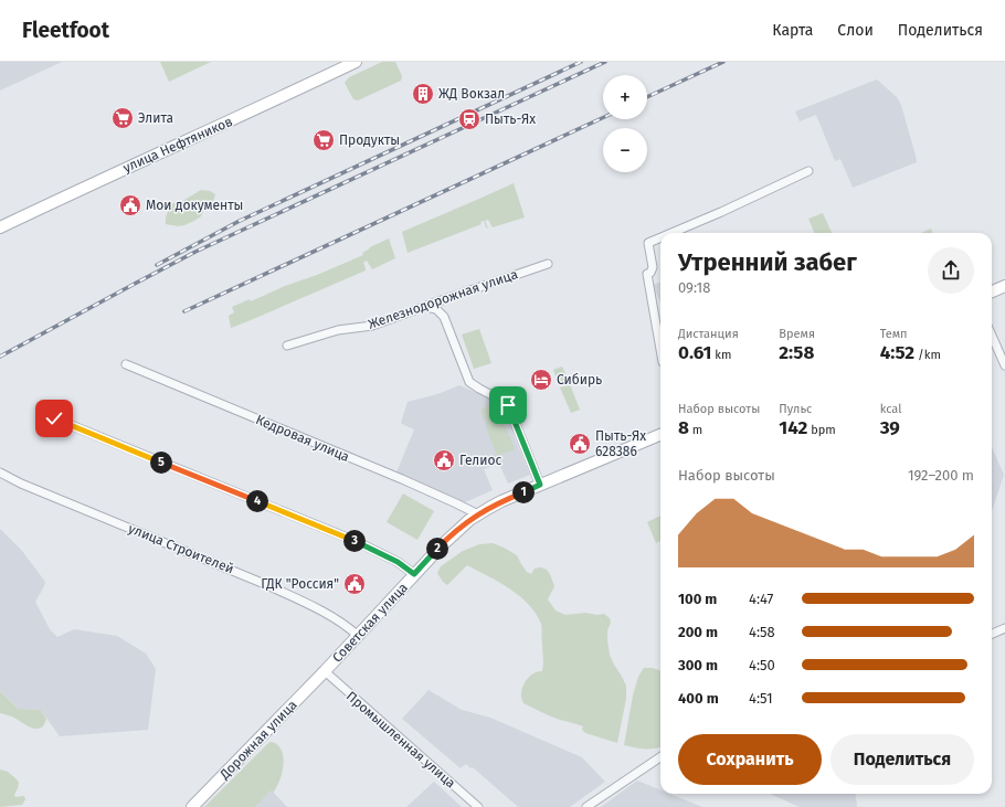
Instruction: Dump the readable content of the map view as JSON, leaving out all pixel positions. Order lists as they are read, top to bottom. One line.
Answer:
{"streets":{"street":["улица Нефтяников","Железнодорожная улица","Кедровая улица","улица Строителей","Советская улица","Дорожная улица","Промышленная улица"]},"crossings":[["Кедровая улица","Советская улица"],["улица Строителей","Советская улица"],["Советская улица","Дорожная улица"],["Советская улица","Промышленная улица"],["Дорожная улица","Промышленная улица"]],"places":{"building":["ЖД Вокзал"],"supermarket":["Элита","Продукты"],"station":["Пыть-Ях"],"public building":["Мои документы","Пыть-Ях 628386","Гелиос","ГДК \"Россия\""],"hotel":["Сибирь"]},"page":{"header":"Fleetfoot","nav":["Карта","Слои","Поделиться"],"map_buttons":["+","−"],"heading":["Утренний забег","09:18"],"stats":[["Дистанция","0.61 km"],["Время","2:58"],["Темп","4:52 /km"],["Набор высоты","8 m"],["Пульс","142 bpm"],["kcal","39"]],"pins":["5","1","4","3","2"],"chart":["Набор высоты","192–200 m"],"list":[{"name":"100 m","note":"4:47"},{"name":"200 m","note":"4:58"},{"name":"300 m","note":"4:50"},{"name":"400 m","note":"4:51"}],"buttons":["Сохранить","Поделиться"]}}
